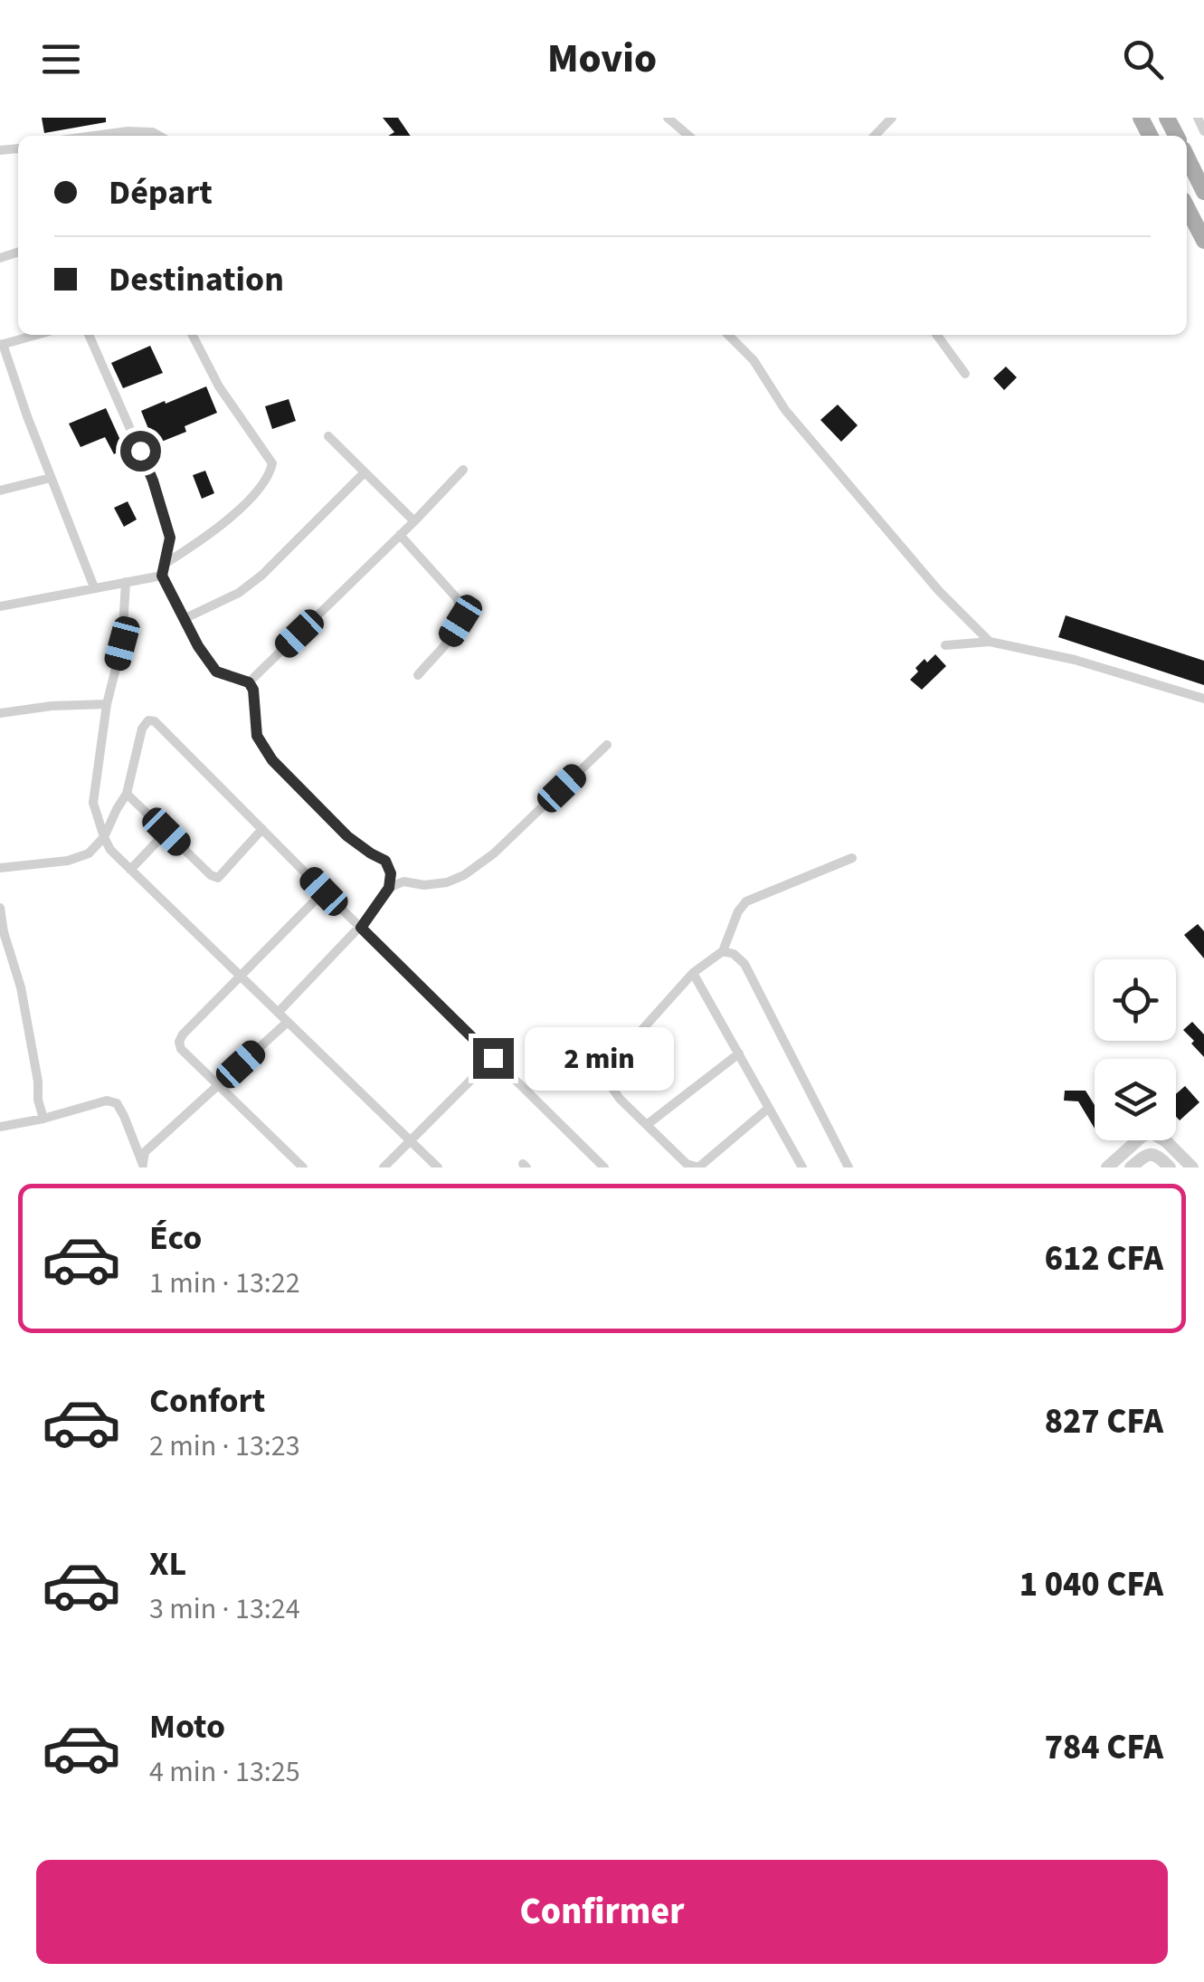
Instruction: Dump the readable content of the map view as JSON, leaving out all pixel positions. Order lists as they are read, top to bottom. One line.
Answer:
{"page":{"header":"Movio","banner":["Départ","Destination"],"bubble":"2 min","list":[{"name":"Éco","note":"1 min · 13:22","value":"612 CFA"},{"name":"Confort","note":"2 min · 13:23","value":"827 CFA"},{"name":"XL","note":"3 min · 13:24","value":"1 040 CFA"},{"name":"Moto","note":"4 min · 13:25","value":"784 CFA"}],"buttons":"Confirmer"}}
